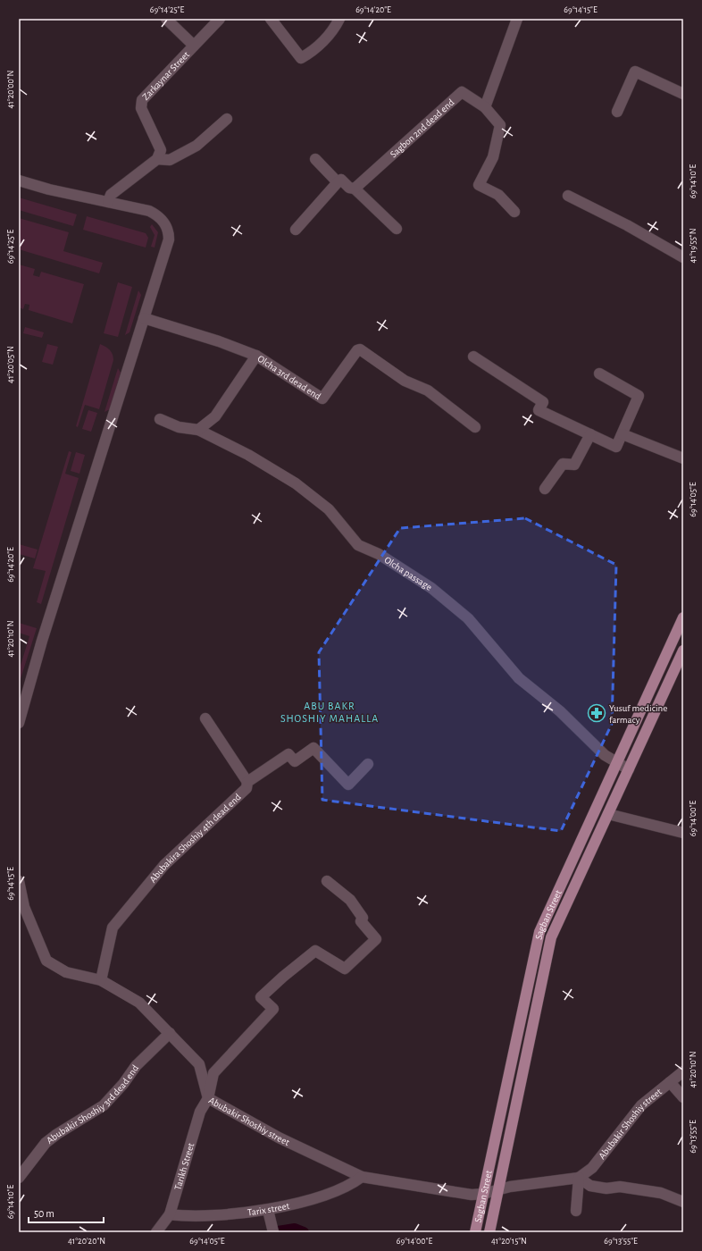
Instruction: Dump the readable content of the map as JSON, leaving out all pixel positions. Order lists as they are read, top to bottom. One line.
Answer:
{"streets":{"main road":["Sagban Street"],"street":["Zarkaynar Street","Sagbon 2nd dead end","Olcha 3rd dead end","Olcha passage","Abubakira Shoshiy 4th dead end","Abubakir Shoshiy 3rd dead end","Abubakir Shoshiy street","Tarikh Street","Tarix street"]},"crossings":[["Olcha 3rd dead end","Olcha passage"],["Olcha passage","Sagban Street"],["Abubakira Shoshiy 4th dead end","Abubakir Shoshiy street"],["Sagban Street","Abubakir Shoshiy street"],["Abubakir Shoshiy 3rd dead end","Abubakir Shoshiy street"],["Abubakir Shoshiy street","Tarikh Street"],["Abubakir Shoshiy street","Tarix street"],["Tarikh Street","Tarix street"]],"districts":["ABU BAKR SHOSHIY MAHALLA"],"places":{"pharmacy":["Yusuf medicine farmacy"]},"scale_bar":"50 m","coordinates":["69°14'25\"E","69°14'20\"E","69°14'15\"E","41°20'00\"N","69°14'10\"E","41°19'55\"N","41°20'05\"N","69°14'05\"E","41°20'10\"N","69°14'00\"E","69°13'55\"E","41°20'20\"N","41°20'15\"N"]}
